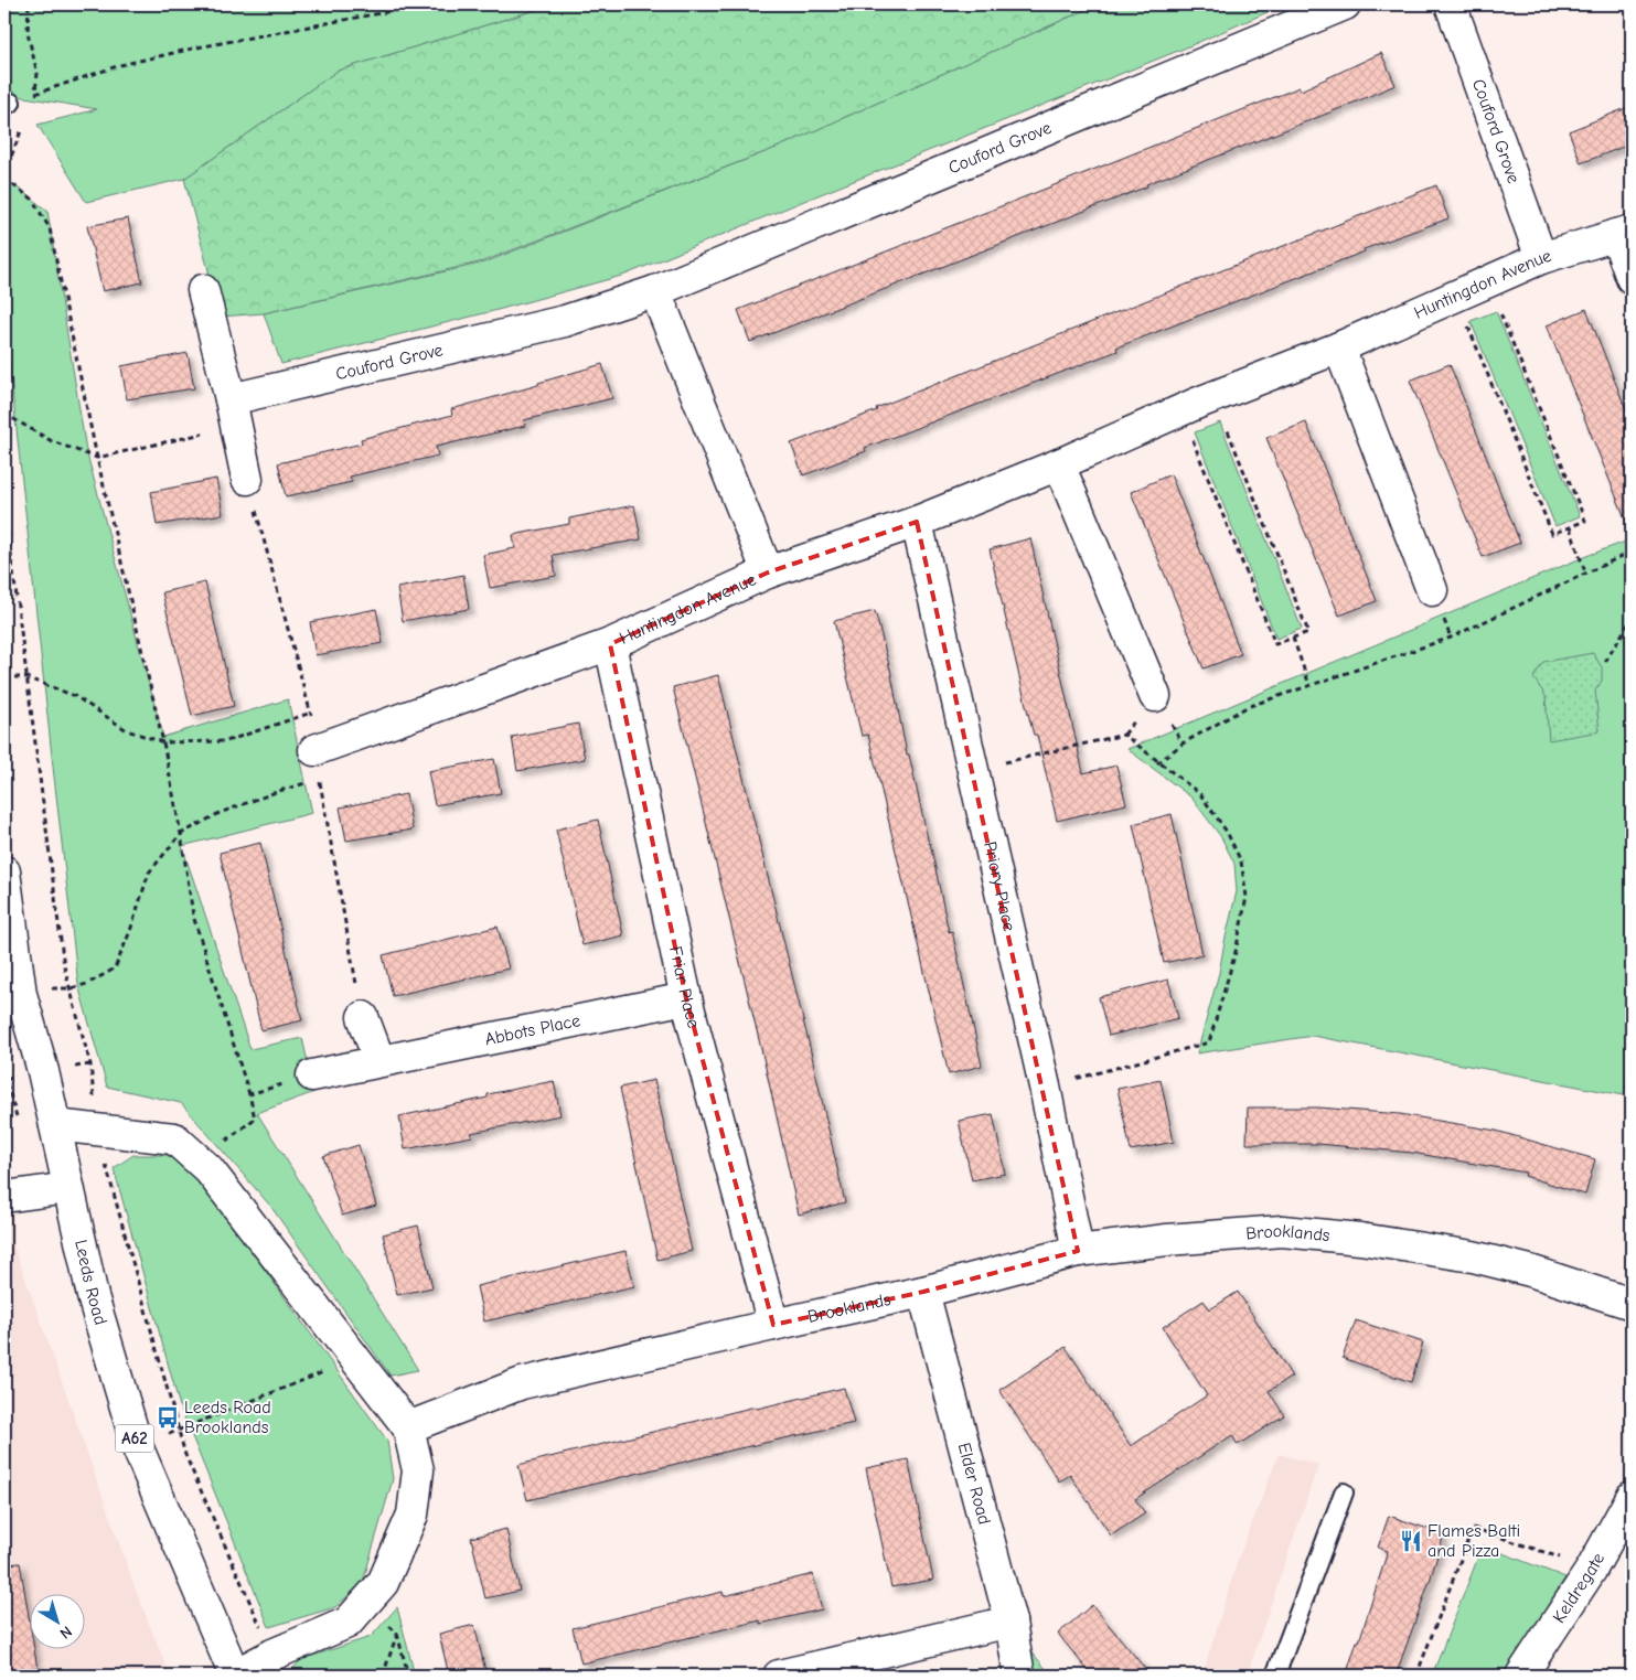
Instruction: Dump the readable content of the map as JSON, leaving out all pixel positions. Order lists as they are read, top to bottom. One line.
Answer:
{"streets":{"street":["Couford Grove","Huntingdon Avenue","Priory Place","Friar Place","Abbots Place","Brooklands","Leeds Road","A62","Elder Road","Keldregate"]},"crossings":[["Couford Grove","Huntingdon Avenue"],["Huntingdon Avenue","Priory Place"],["Huntingdon Avenue","Friar Place"],["Priory Place","Brooklands"],["Friar Place","Abbots Place"],["Friar Place","Brooklands"],["Brooklands","Elder Road"]],"places":{"bus stop":["Leeds Road Brooklands"],"restaurant":["Flames Balti and Pizza"]},"north":"bottom right"}
